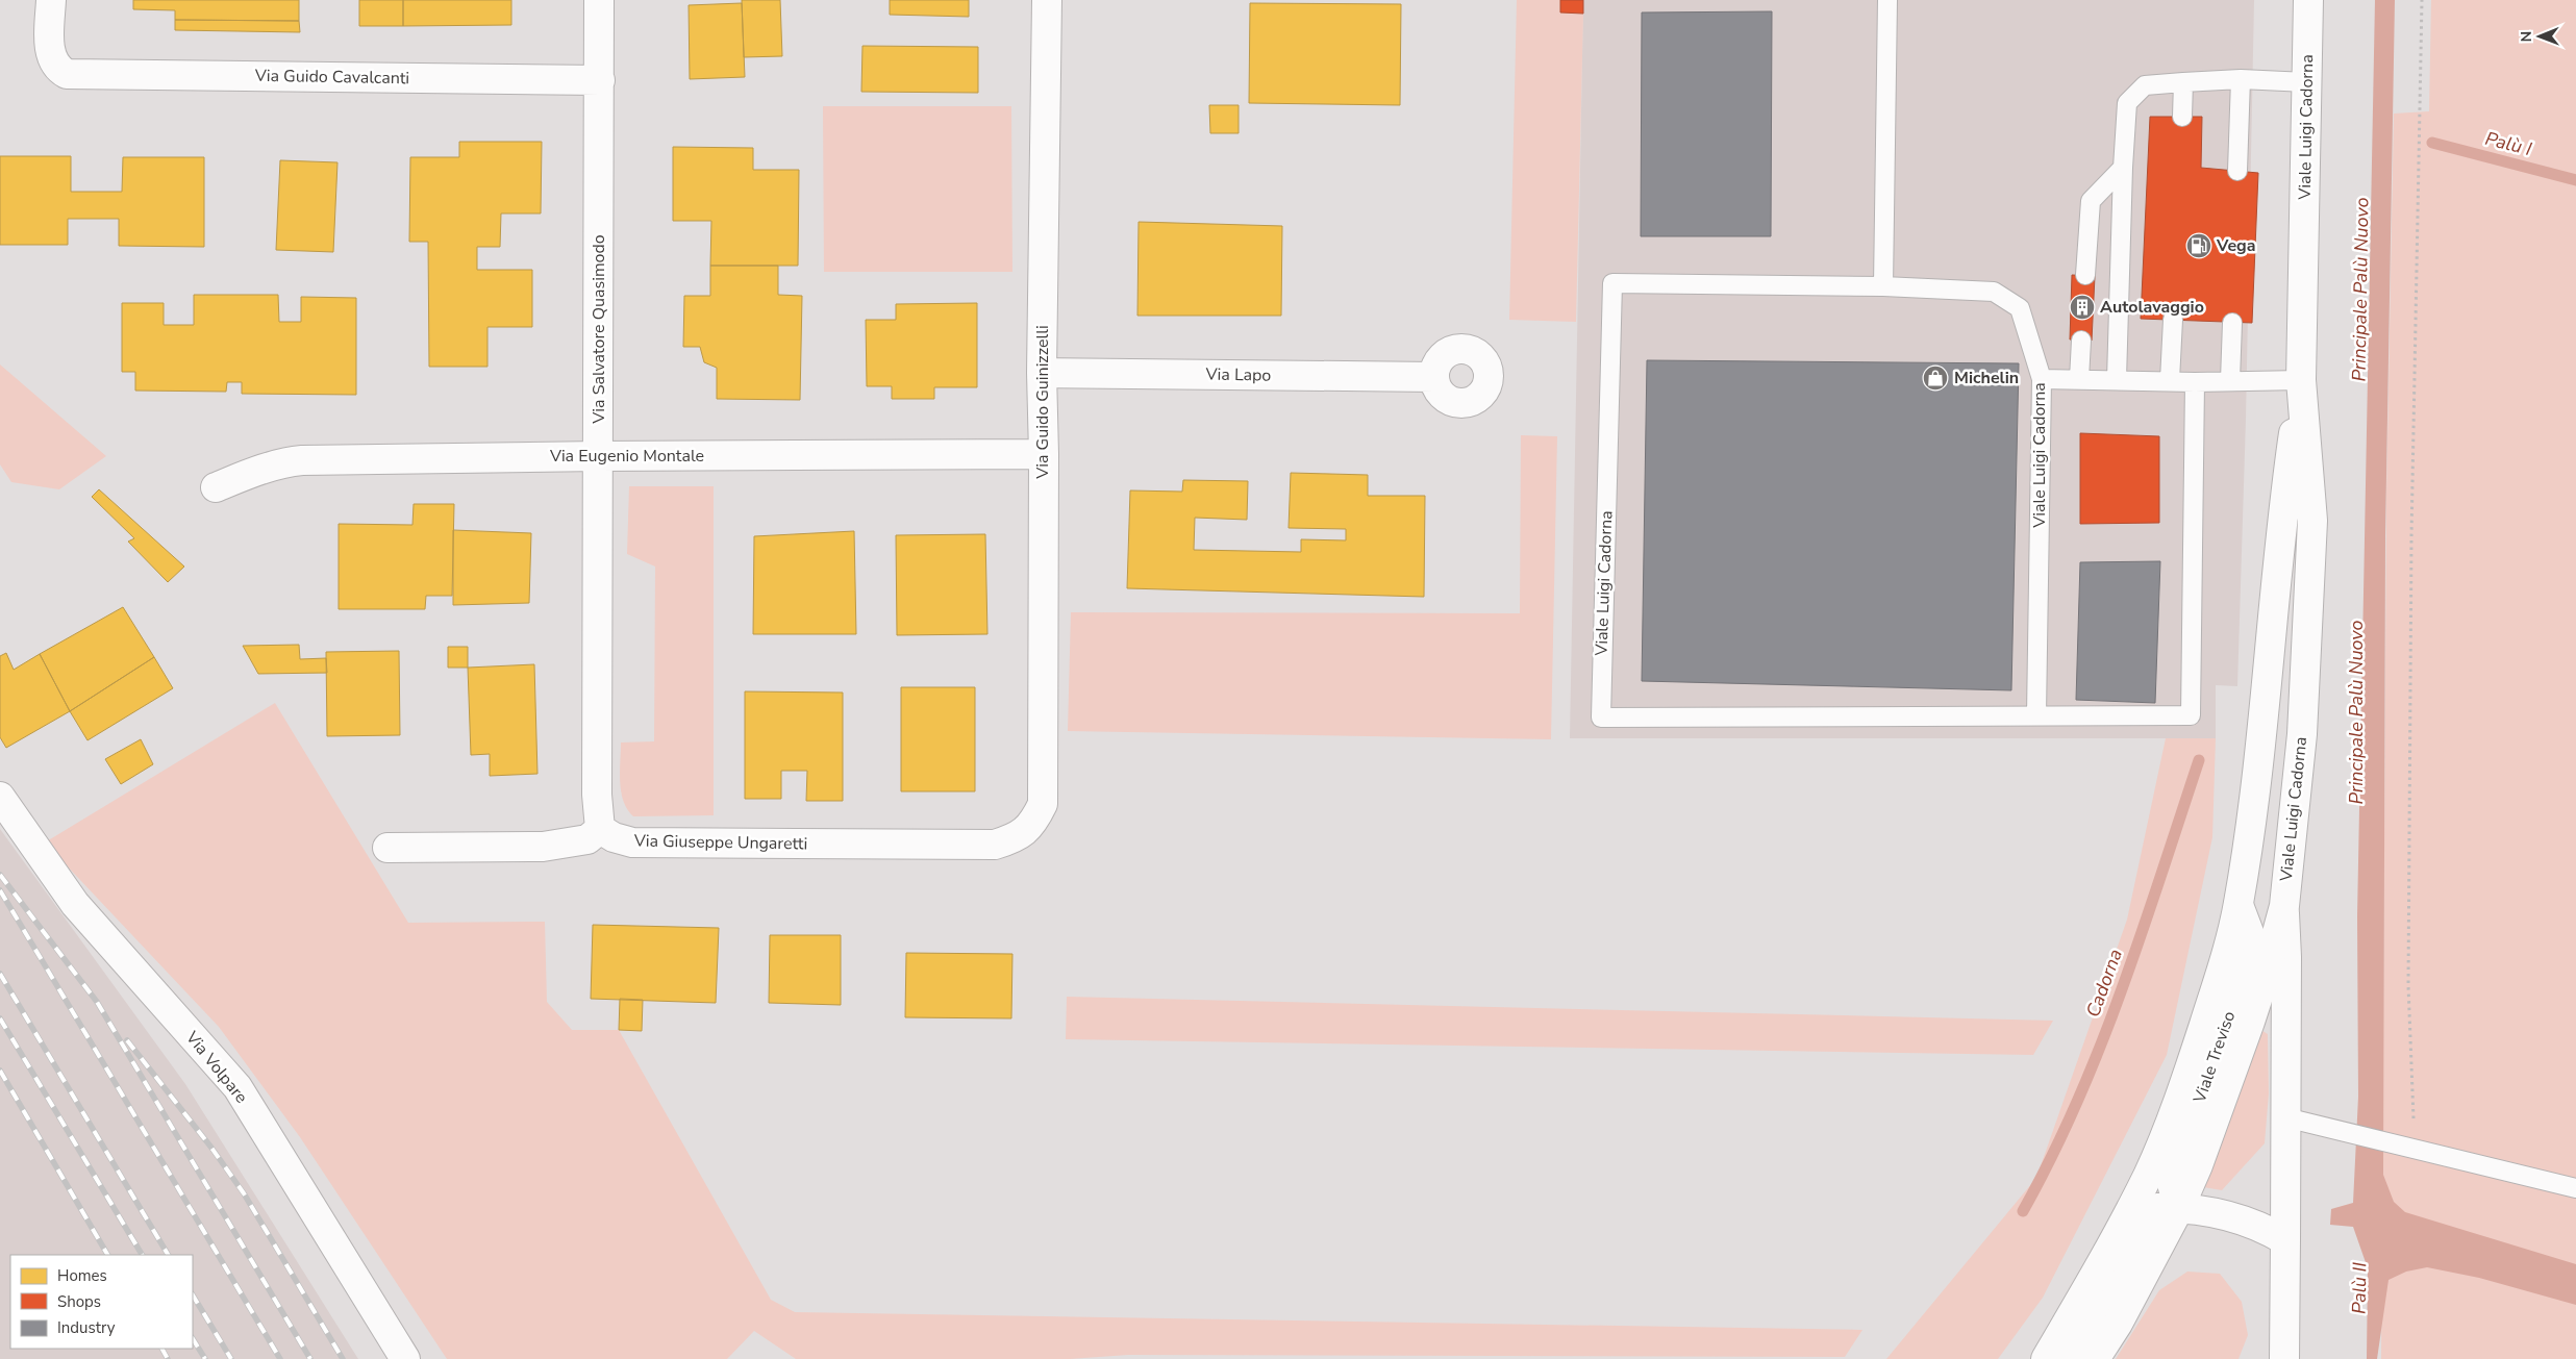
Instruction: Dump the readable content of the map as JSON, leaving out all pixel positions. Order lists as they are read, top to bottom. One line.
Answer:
{"streets":{"street":["Via Guido Cavalcanti","Viale Luigi Cadorna","Via Salvatore Quasimodo","Via Lapo","Via Guido Guinizzelli","Via Eugenio Montale","Via Giuseppe Ungaretti","Viale Treviso","Via Volpare"]},"crossings":[["Via Guido Cavalcanti","Via Salvatore Quasimodo"],["Viale Luigi Cadorna","Viale Treviso"],["Via Salvatore Quasimodo","Via Eugenio Montale"],["Via Salvatore Quasimodo","Via Giuseppe Ungaretti"],["Via Lapo","Via Guido Guinizzelli"],["Via Guido Guinizzelli","Via Eugenio Montale"],["Via Guido Guinizzelli","Via Giuseppe Ungaretti"]],"water":["Palù I","Principale Palù Nuovo","Cadorna","Palù II"],"places":{"fuel station":["Vega"],"building":["Autolavaggio"],"shop":["Michelin"]},"legend":["Homes","Shops","Industry"],"north":"left"}
